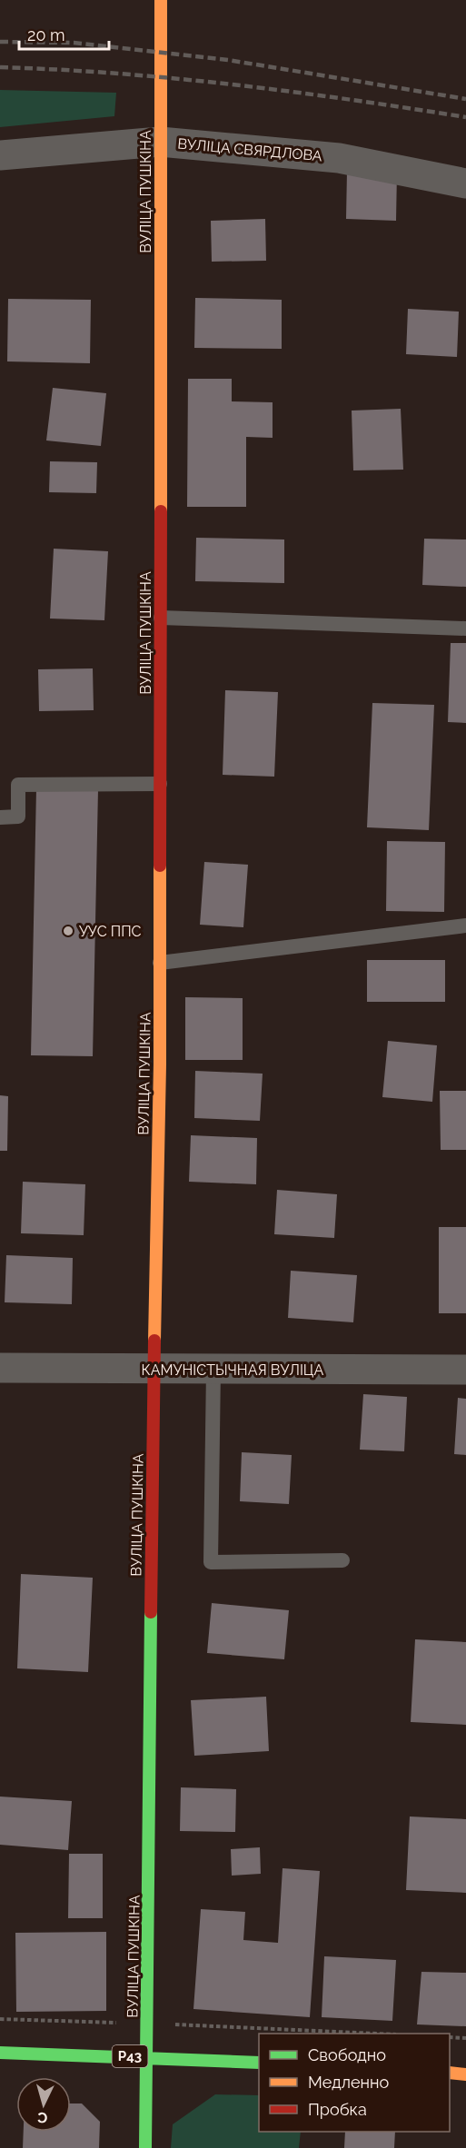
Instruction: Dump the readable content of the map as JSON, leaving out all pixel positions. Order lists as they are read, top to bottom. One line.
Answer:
{"streets":{"main road":["ВУЛІЦА ПУШКІНА","Р43"],"street":["ВУЛІЦА СВЯРДЛОВА","КАМУНІСТЫЧНАЯ ВУЛІЦА"]},"crossings":[["ВУЛІЦА СВЯРДЛОВА","ВУЛІЦА ПУШКІНА"],["ВУЛІЦА ПУШКІНА","КАМУНІСТЫЧНАЯ ВУЛІЦА"],["ВУЛІЦА ПУШКІНА","Р43"]],"places":["УУС ППС"],"legend":["Свободно","Медленно","Пробка"],"scale_bar":"20 m","north":"bottom"}
